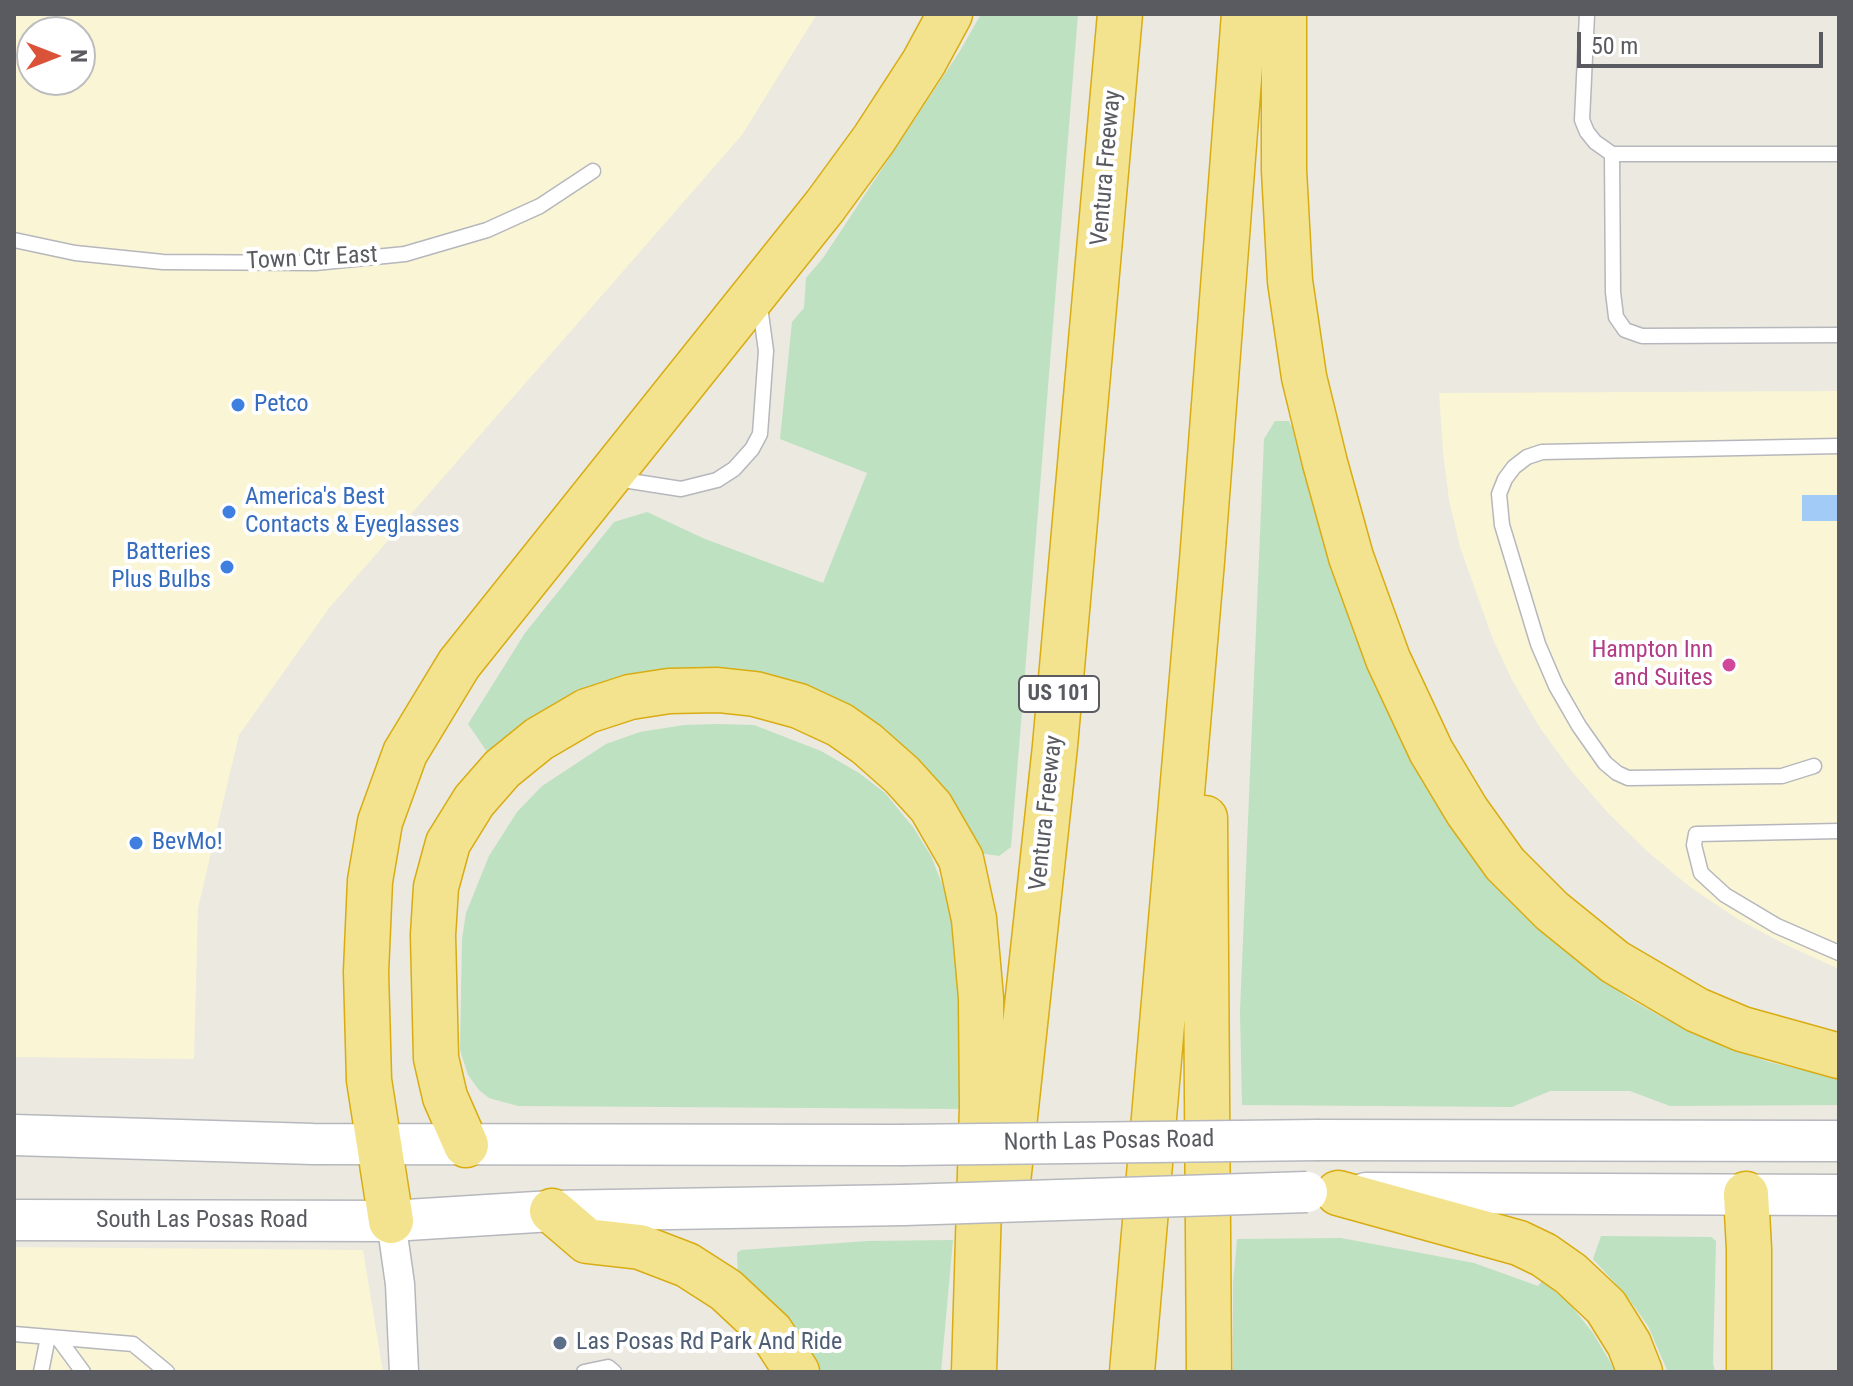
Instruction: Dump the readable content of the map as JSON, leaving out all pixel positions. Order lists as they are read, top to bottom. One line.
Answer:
{"streets":{"highway":["Ventura Freeway","US 101"],"main road":["North Las Posas Road","South Las Posas Road"],"lane":["Town Ctr East"]},"places":["Petco","America's Best Contacts & Eyeglasses","Batteries Plus Bulbs","Hampton Inn and Suites","BevMo!","Las Posas Rd Park And Ride"],"scale_bar":"50 m","north":"right"}
